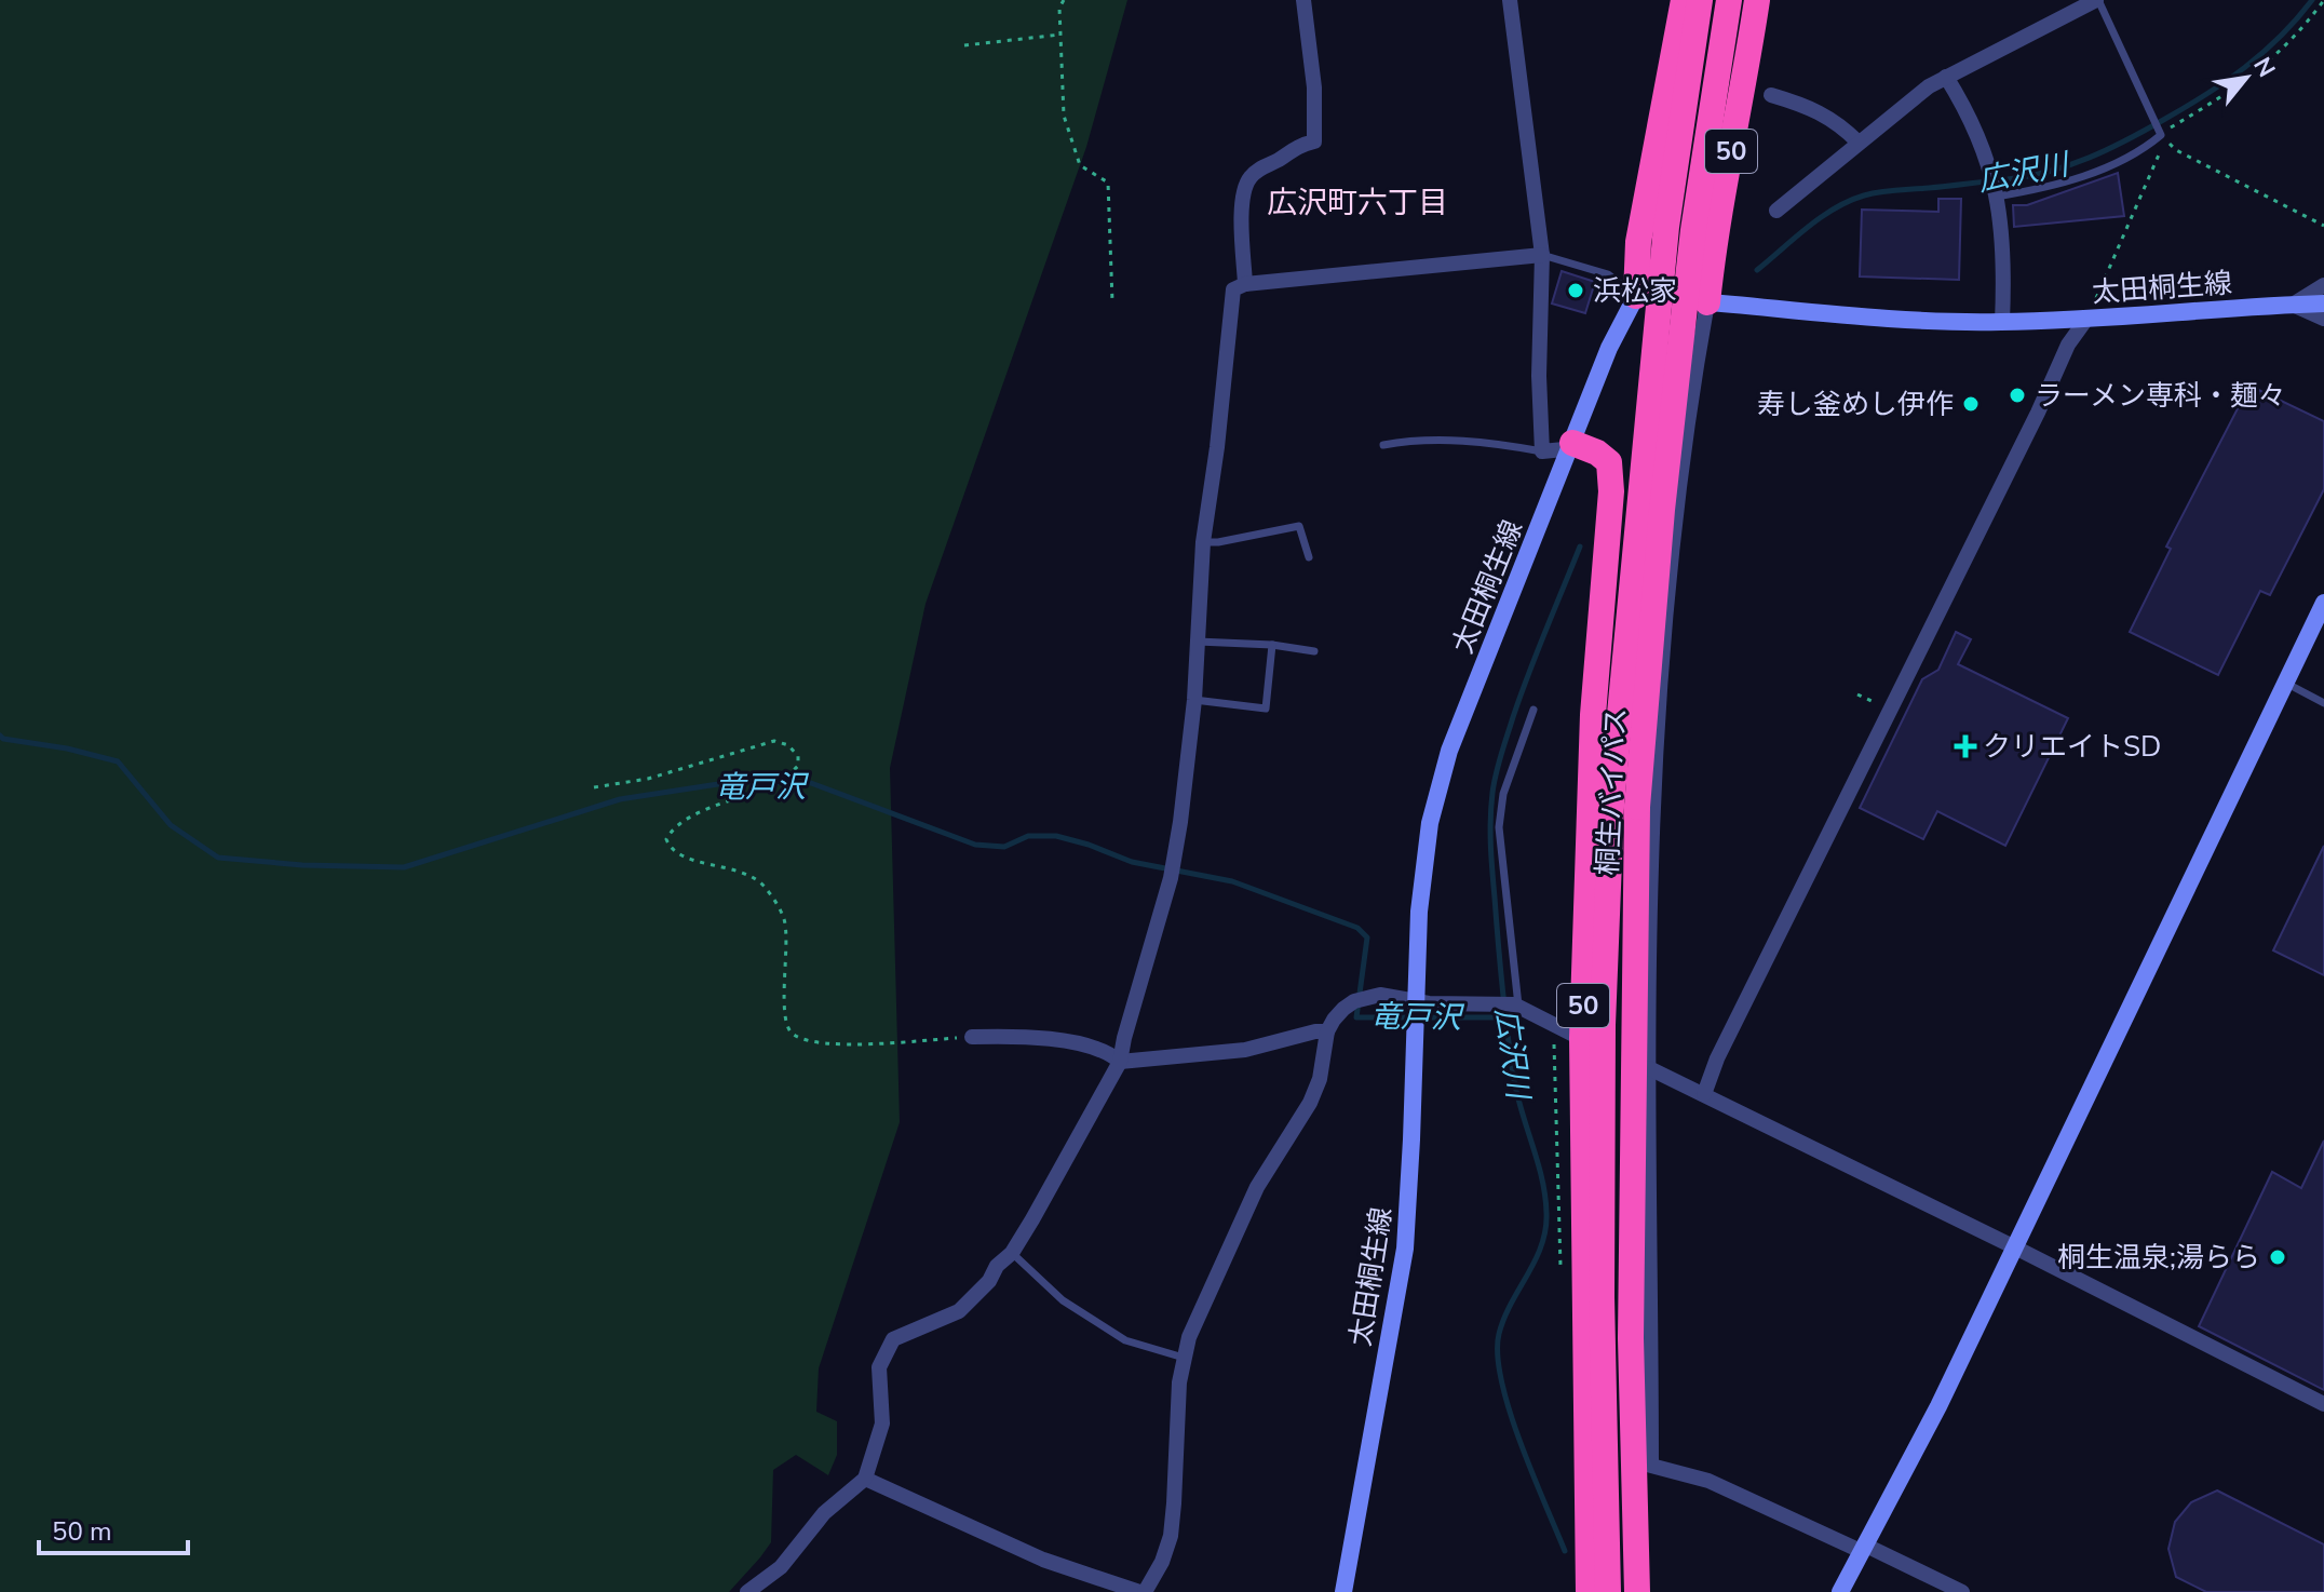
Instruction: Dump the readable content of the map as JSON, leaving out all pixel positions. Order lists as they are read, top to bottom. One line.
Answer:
{"streets":{"highway":["50","桐生バイパス"],"main road":["太田桐生線"]},"crossings":[["50","太田桐生線"]],"districts":["広沢町六丁目"],"water":["広沢川","竜戸沢"],"places":{"other":["浜松家","ラーメン専科・麺々","寿し釜めし伊作","桐生温泉;湯らら"],"health":["クリエイトSD"]},"scale_bar":"50 m","north":"top right"}
